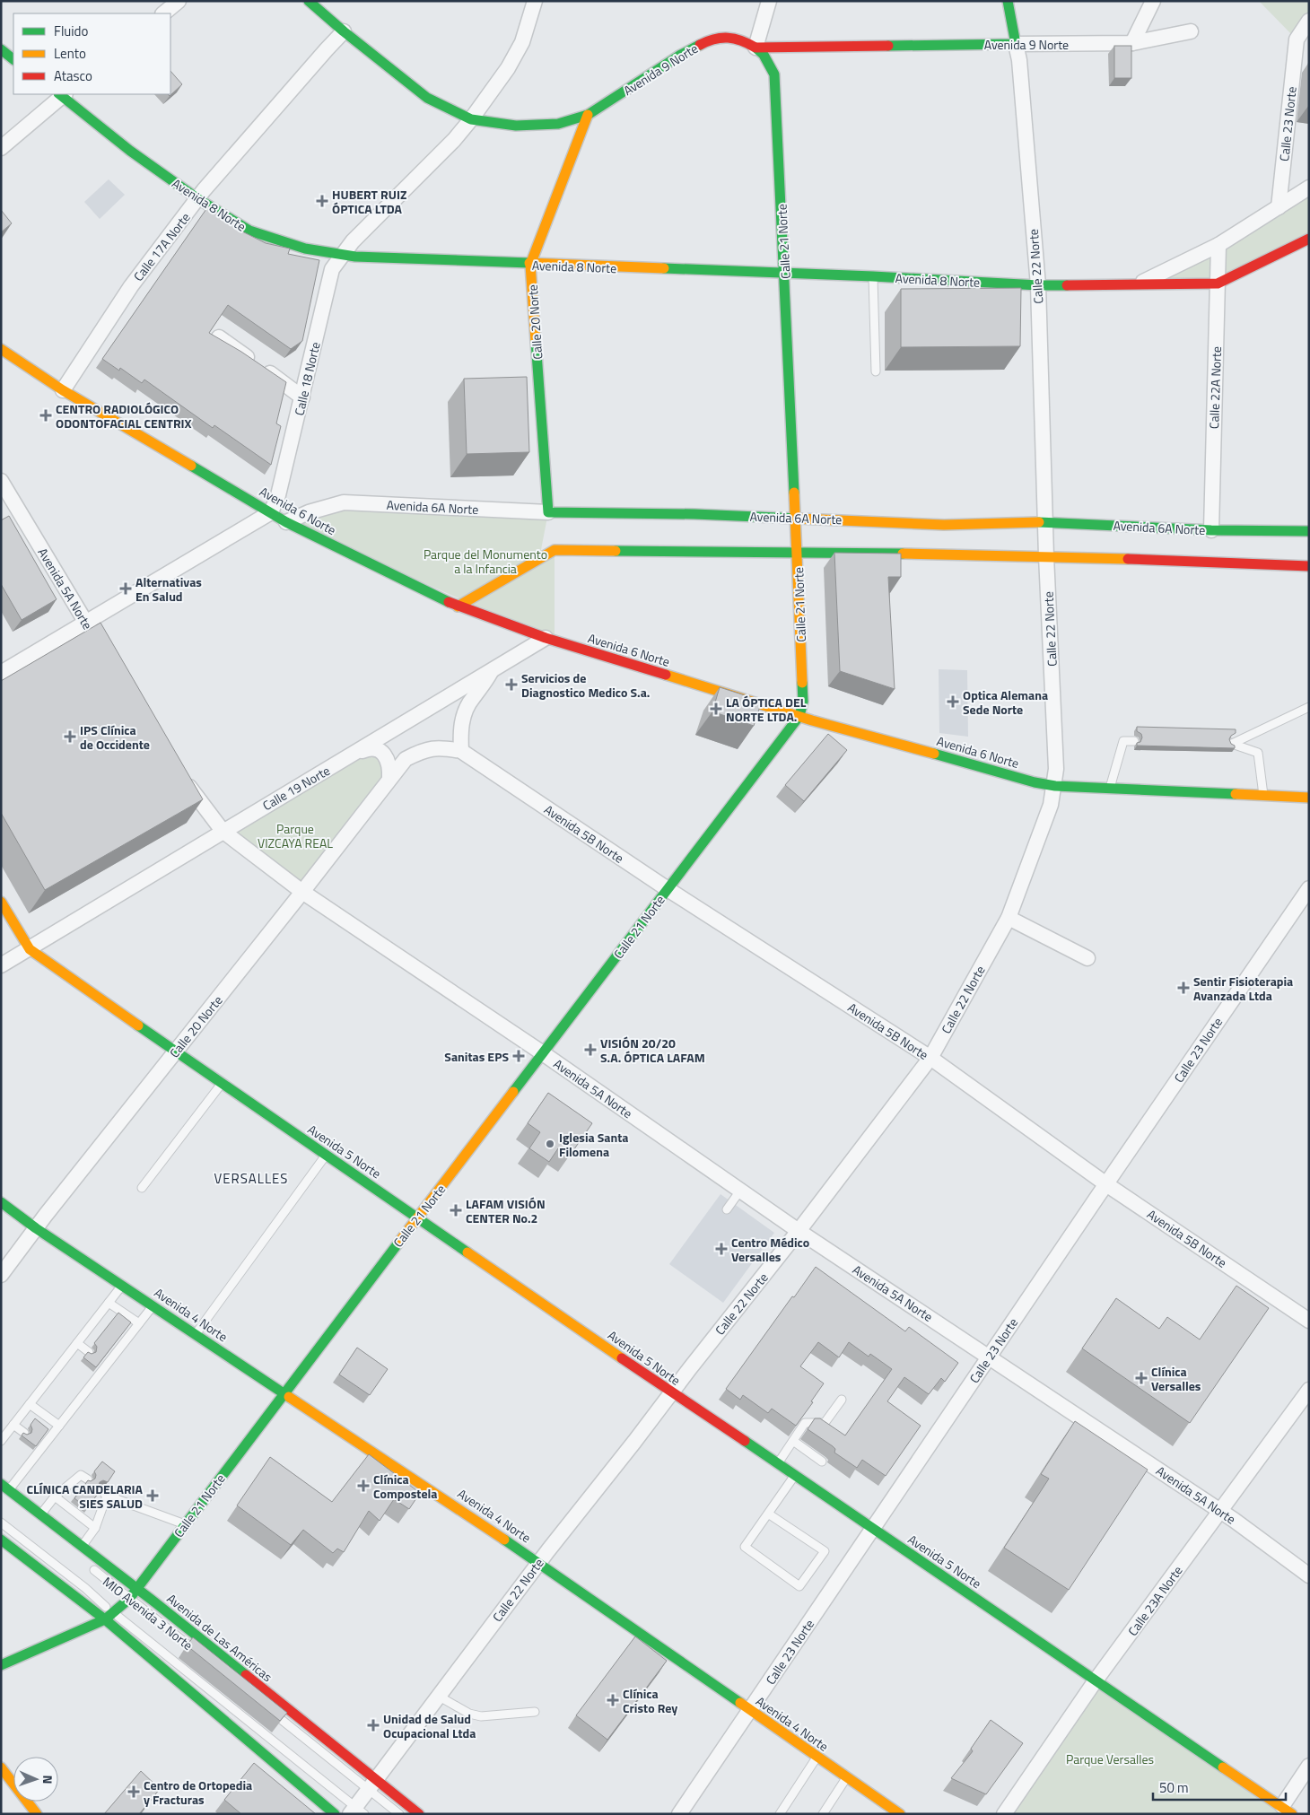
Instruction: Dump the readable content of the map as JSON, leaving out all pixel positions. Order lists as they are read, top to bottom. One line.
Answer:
{"streets":{"street":["Avenida 9 Norte","Calle 23 Norte","Avenida 8 Norte","Calle 21 Norte","Calle 17A Norte","Calle 22 Norte","Calle 20 Norte","Calle 18 Norte","Calle 22A Norte","Avenida 6A Norte","Avenida 6 Norte","Avenida 5A Norte","Calle 19 Norte","Avenida 5B Norte","Avenida 5 Norte","Avenida 4 Norte","Calle 23A Norte","Avenida de Las Américas"],"lane":["MIO Avenida 3 Norte"]},"crossings":[["Avenida 9 Norte","Calle 21 Norte"],["Avenida 9 Norte","Calle 17A Norte"],["Avenida 9 Norte","Calle 22 Norte"],["Avenida 9 Norte","Calle 20 Norte"],["Avenida 9 Norte","Calle 18 Norte"],["Calle 23 Norte","Avenida 8 Norte"],["Calle 23 Norte","Avenida 5A Norte"],["Calle 23 Norte","Avenida 5B Norte"],["Calle 23 Norte","Avenida 5 Norte"],["Calle 23 Norte","Avenida 4 Norte"],["Avenida 8 Norte","Calle 21 Norte"],["Avenida 8 Norte","Calle 17A Norte"],["Avenida 8 Norte","Calle 22 Norte"],["Avenida 8 Norte","Calle 20 Norte"],["Avenida 8 Norte","Calle 18 Norte"],["Avenida 8 Norte","Calle 22A Norte"],["Calle 21 Norte","Avenida 6A Norte"],["Calle 21 Norte","Avenida 6 Norte"],["Calle 21 Norte","Avenida 5A Norte"],["Calle 21 Norte","Avenida 5B Norte"],["Calle 21 Norte","Avenida 5 Norte"],["Calle 21 Norte","Avenida 4 Norte"],["Calle 21 Norte","MIO Avenida 3 Norte"],["Calle 21 Norte","Avenida de Las Américas"],["Calle 17A Norte","Avenida 6 Norte"],["Calle 22 Norte","Avenida 6A Norte"],["Calle 22 Norte","Avenida 6 Norte"],["Calle 22 Norte","Avenida 5A Norte"],["Calle 22 Norte","Avenida 5B Norte"],["Calle 22 Norte","Avenida 5 Norte"],["Calle 22 Norte","Avenida 4 Norte"],["Calle 22 Norte","MIO Avenida 3 Norte"],["Calle 22 Norte","Avenida de Las Américas"],["Calle 20 Norte","Avenida 6A Norte"],["Calle 20 Norte","Avenida 5A Norte"],["Calle 20 Norte","Avenida 5B Norte"],["Calle 20 Norte","Avenida 5 Norte"],["Calle 20 Norte","Avenida 4 Norte"],["Calle 18 Norte","Avenida 6 Norte"],["Calle 22A Norte","Avenida 6A Norte"],["Avenida 6A Norte","Avenida 6 Norte"],["Avenida 6 Norte","Calle 19 Norte"],["Avenida 5A Norte","Calle 19 Norte"],["Avenida 5A Norte","Calle 23A Norte"],["Calle 19 Norte","Avenida 5 Norte"],["Avenida 5 Norte","Calle 23A Norte"]],"districts":["VERSALLES"],"parks":["Parque del Monumento a la Infancia","Parque VIZCAYA REAL","Parque Versalles"],"places":{"health":["HUBERT RUIZ ÓPTICA LTDA","CENTRO RADIOLÓGICO ODONTOFACIAL CENTRIX","Alternativas En Salud","Servicios de Diagnostico Medico S.a.","Optica Alemana Sede Norte","LA ÓPTICA DEL NORTE LTDA.","IPS Clínica de Occidente","Sentir Fisioterapia Avanzada Ltda","VISIÓN 20/20 S.A. ÓPTICA LAFAM","Sanitas EPS","LAFAM VISIÓN CENTER No.2","Centro Médico Versalles","Clínica Versalles","Clínica Compostela","CLÍNICA CANDELARIA SIES SALUD","Clínica Cristo Rey","Unidad de Salud Ocupacional Ltda","Centro de Ortopedia y Fracturas"],"other":["Iglesia Santa Filomena"]},"legend":["Fluido","Lento","Atasco"],"scale_bar":"50 m","north":"right"}
